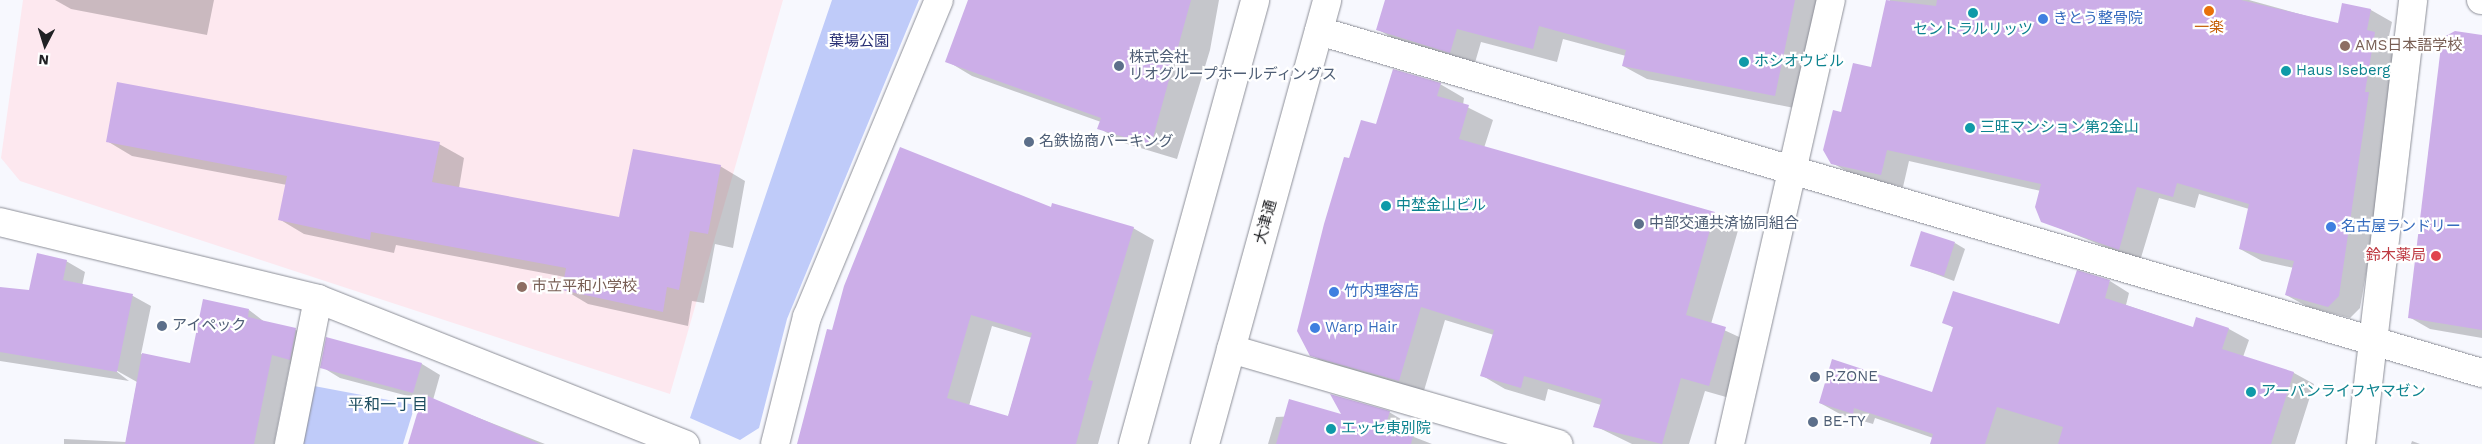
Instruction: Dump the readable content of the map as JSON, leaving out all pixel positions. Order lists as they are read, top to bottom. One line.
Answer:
{"streets":{"street":["大津通"]},"districts":["平和一丁目"],"parks":["葉場公園"],"places":["一楽","セントラルリッツ","きとう整骨院","AMS日本語学校","ホシオウビル","株式会社 リオグループホールディングス","Haus Iseberg","三旺マンション第2金山","名鉄協商パーキング","中埜金山ビル","中部交通共済協同組合","名古屋ランドリー","鈴木薬局","市立平和小学校","竹内理容店","アイペック","Warp Hair","P.ZONE","アーバンライフヤマゼン","BE-TY","エッセ東別院"],"north":"bottom"}
